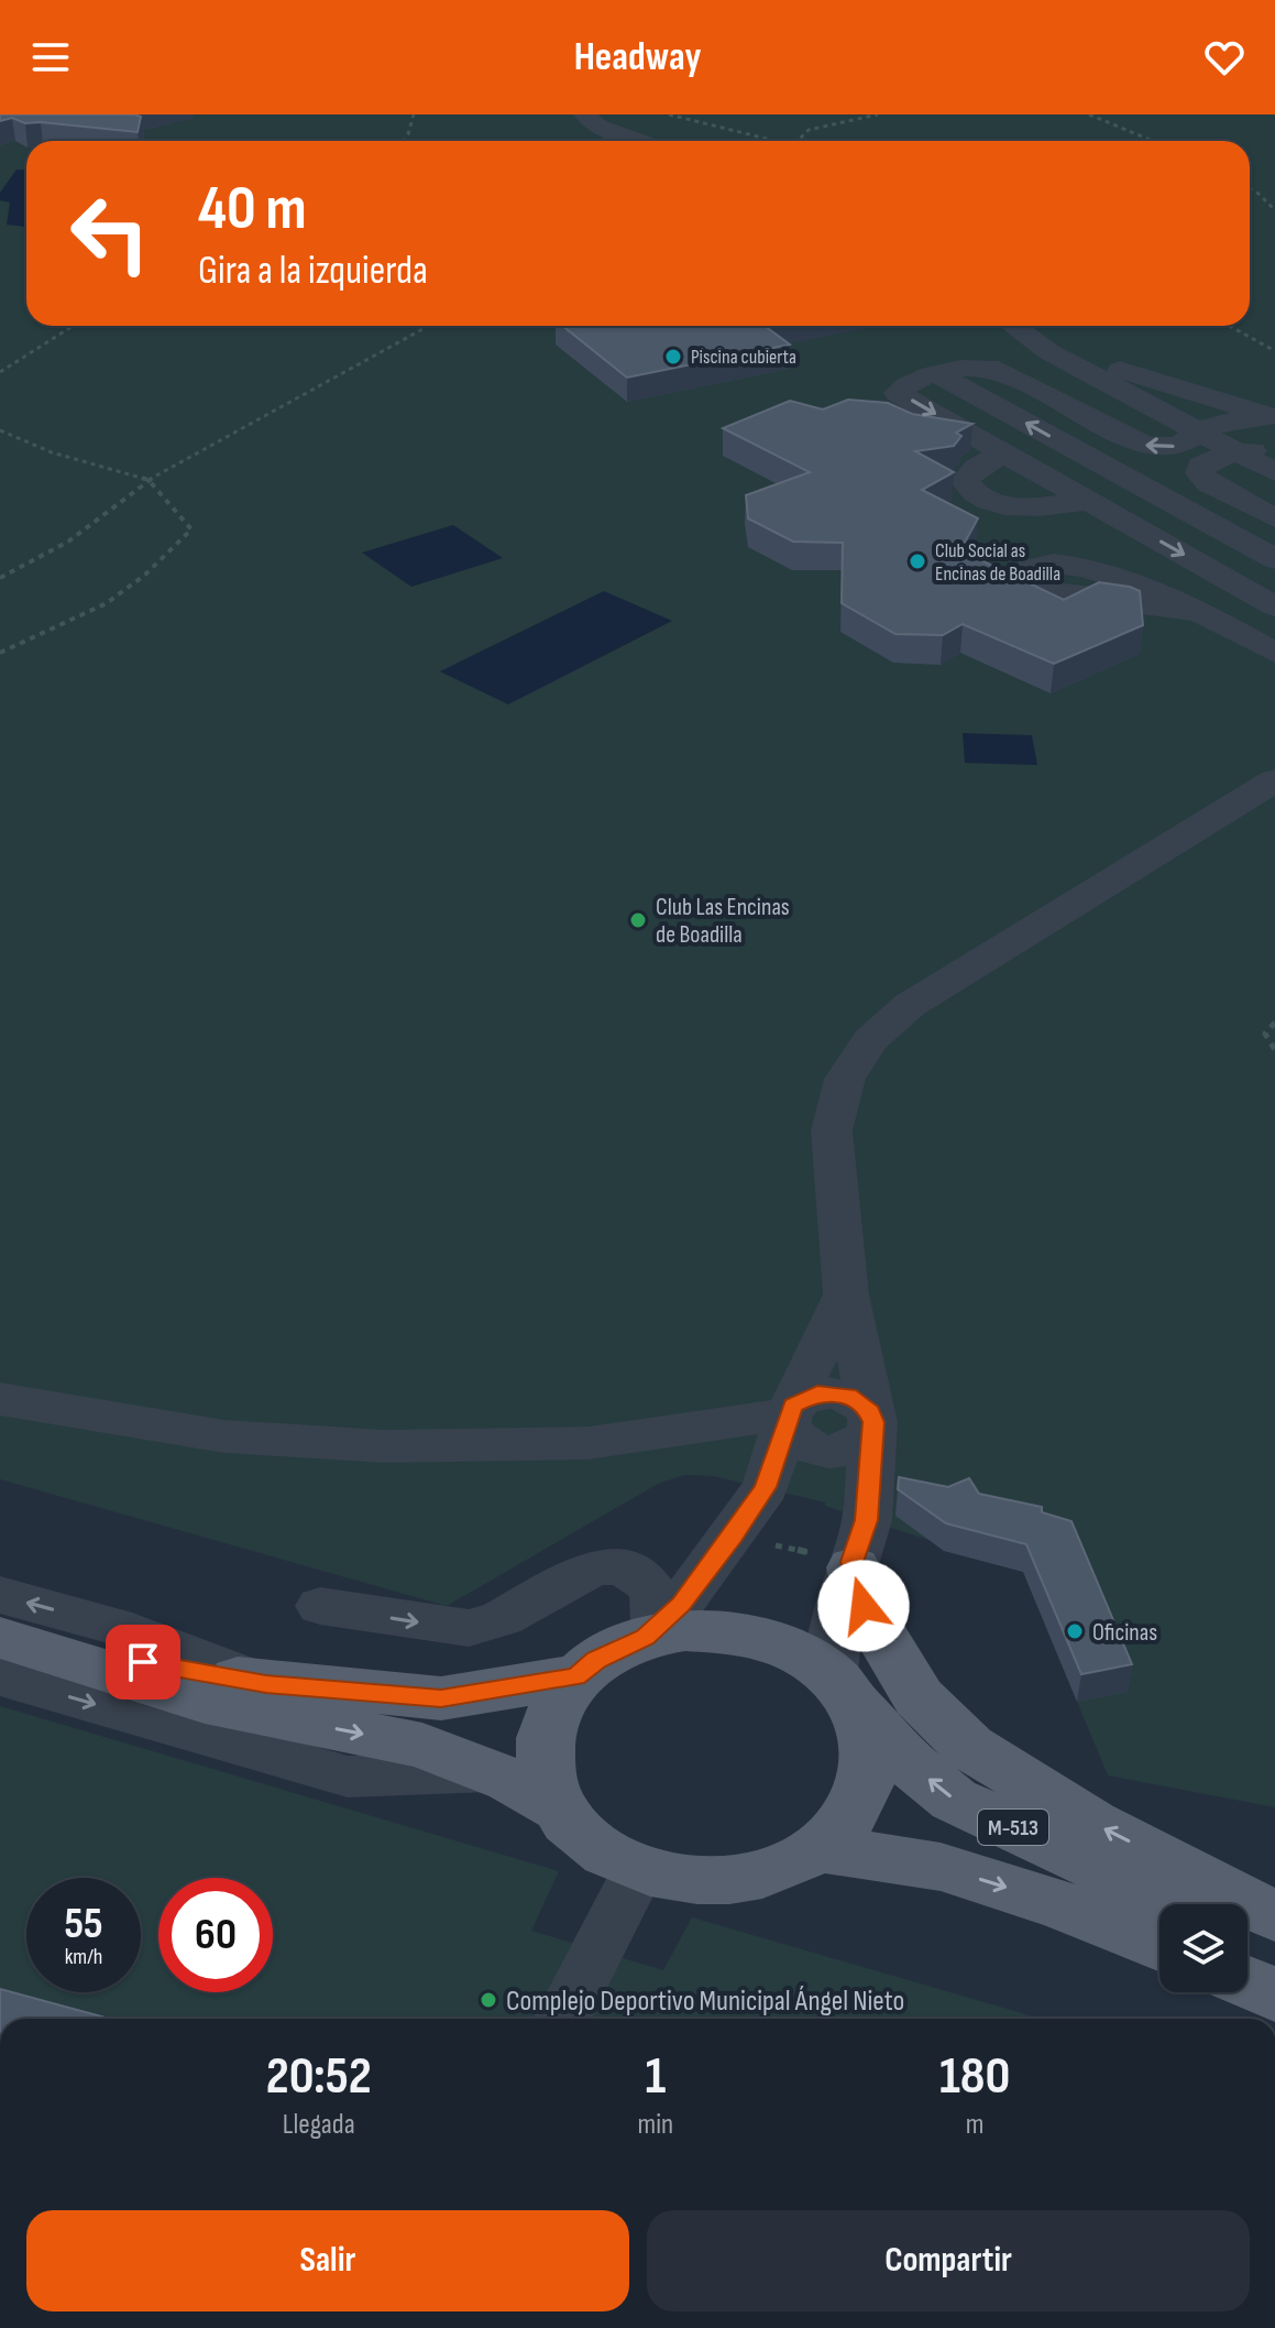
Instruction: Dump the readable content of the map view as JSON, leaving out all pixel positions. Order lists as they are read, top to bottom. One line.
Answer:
{"streets":{"main road":["M-513"]},"places":["Piscina cubierta","Club Social as Encinas de Boadilla","Club Las Encinas de Boadilla","Oficinas","Complejo Deportivo Municipal Ángel Nieto"],"page":{"header":"Headway","turn":["40 m","Gira a la izquierda"],"speed":"55 km/h","limit":"60","eta":["20:52","Llegada","1","min","180","m"],"buttons":["Salir","Compartir"]}}
